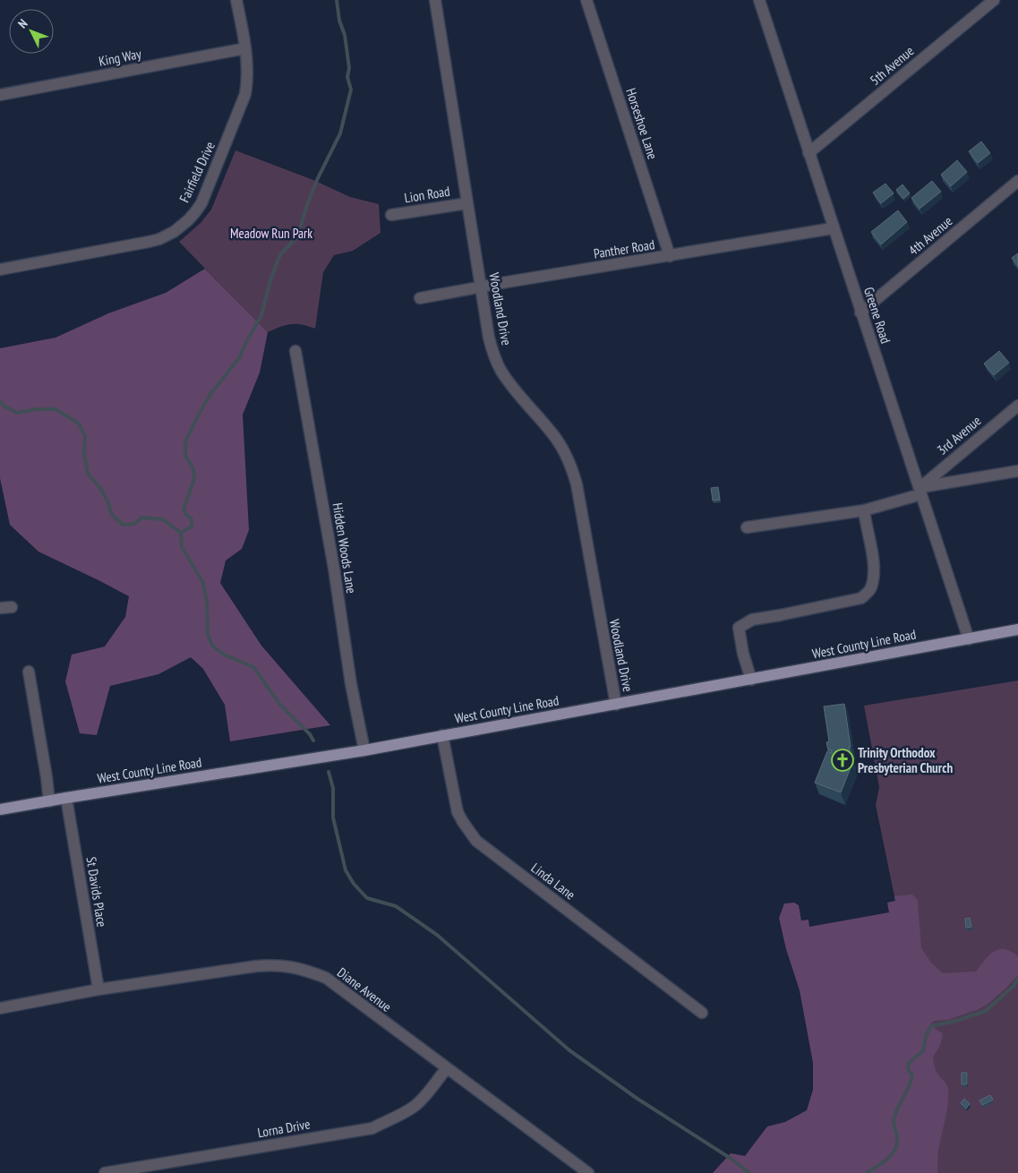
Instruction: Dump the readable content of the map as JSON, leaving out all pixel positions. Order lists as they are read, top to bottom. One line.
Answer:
{"streets":{"main road":["West County Line Road"],"street":["King Way","5th Avenue","Horseshoe Lane","Fairfield Drive","Lion Road","4th Avenue","Panther Road","Woodland Drive","Greene Road","3rd Avenue","Hidden Woods Lane","Linda Lane","St Davids Place","Diane Avenue","Lorna Drive"]},"crossings":[["King Way","Fairfield Drive"],["5th Avenue","Greene Road"],["Horseshoe Lane","Panther Road"],["Lion Road","Woodland Drive"],["4th Avenue","Greene Road"],["Panther Road","Woodland Drive"],["Panther Road","Greene Road"],["Woodland Drive","West County Line Road"],["Greene Road","3rd Avenue"],["Greene Road","West County Line Road"],["Hidden Woods Lane","West County Line Road"],["West County Line Road","Linda Lane"],["West County Line Road","St Davids Place"],["St Davids Place","Diane Avenue"],["Diane Avenue","Lorna Drive"]],"parks":["Meadow Run Park"],"places":{"church":["Trinity Orthodox Presbyterian Church"]},"north":"top left"}
